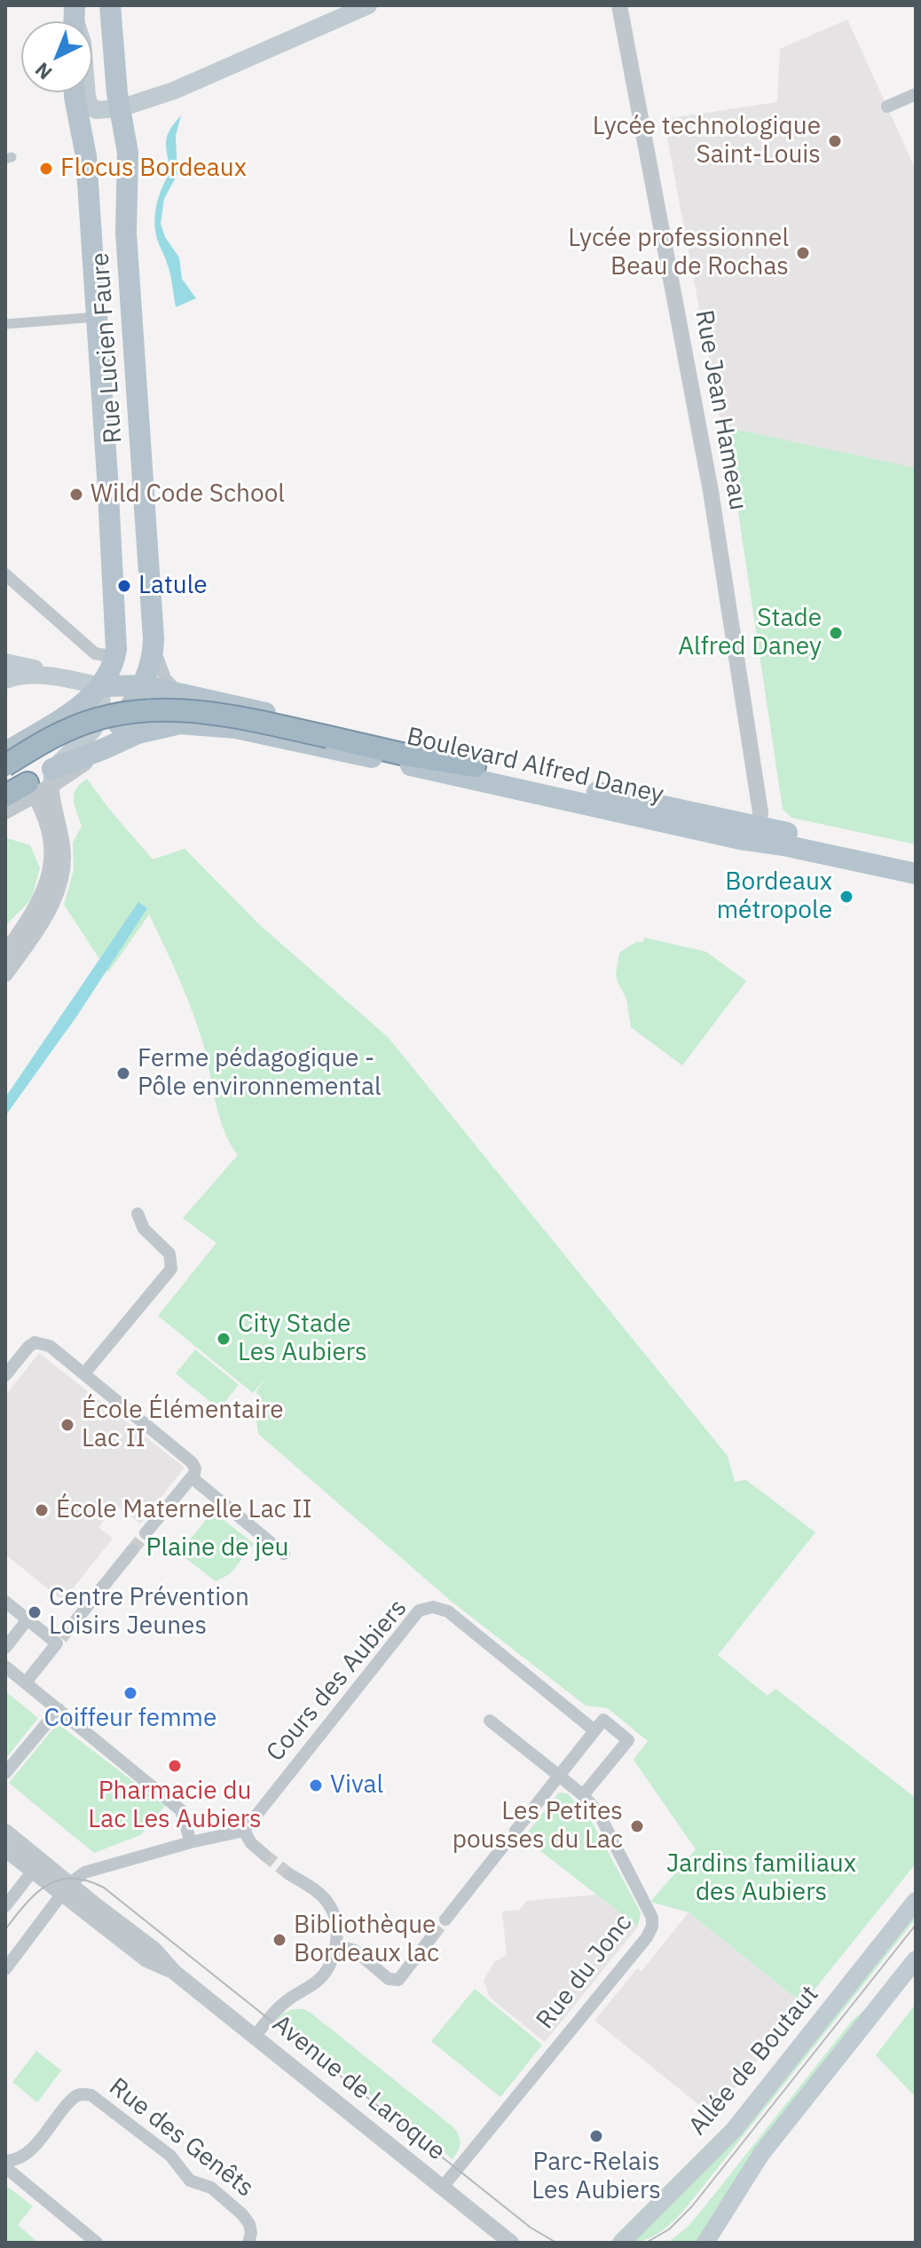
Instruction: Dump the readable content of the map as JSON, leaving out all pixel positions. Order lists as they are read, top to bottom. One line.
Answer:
{"streets":{"main road":["Rue Lucien Faure","Boulevard Alfred Daney","Allée de Boutaut"],"street":["Rue Jean Hameau","Cours des Aubiers","Rue du Jonc","Avenue de Laroque","Rue des Genêts"]},"crossings":[["Rue Lucien Faure","Boulevard Alfred Daney"],["Rue Jean Hameau","Boulevard Alfred Daney"],["Rue du Jonc","Avenue de Laroque"]],"parks":["Plaine de jeu","Jardins familiaux des Aubiers"],"places":["Lycée technologique Saint-Louis","Flocus Bordeaux","Lycée professionnel Beau de Rochas","Wild Code School","Latule","Stade Alfred Daney","Bordeaux métropole","Ferme pédagogique - Pôle environnemental","City Stade Les Aubiers","École Élémentaire Lac II","École Maternelle Lac II","Centre Prévention Loisirs Jeunes","Coiffeur femme","Pharmacie du Lac Les Aubiers","Vival","Les Petites pousses du Lac","Bibliothèque Bordeaux lac","Parc-Relais Les Aubiers"],"north":"bottom left"}
